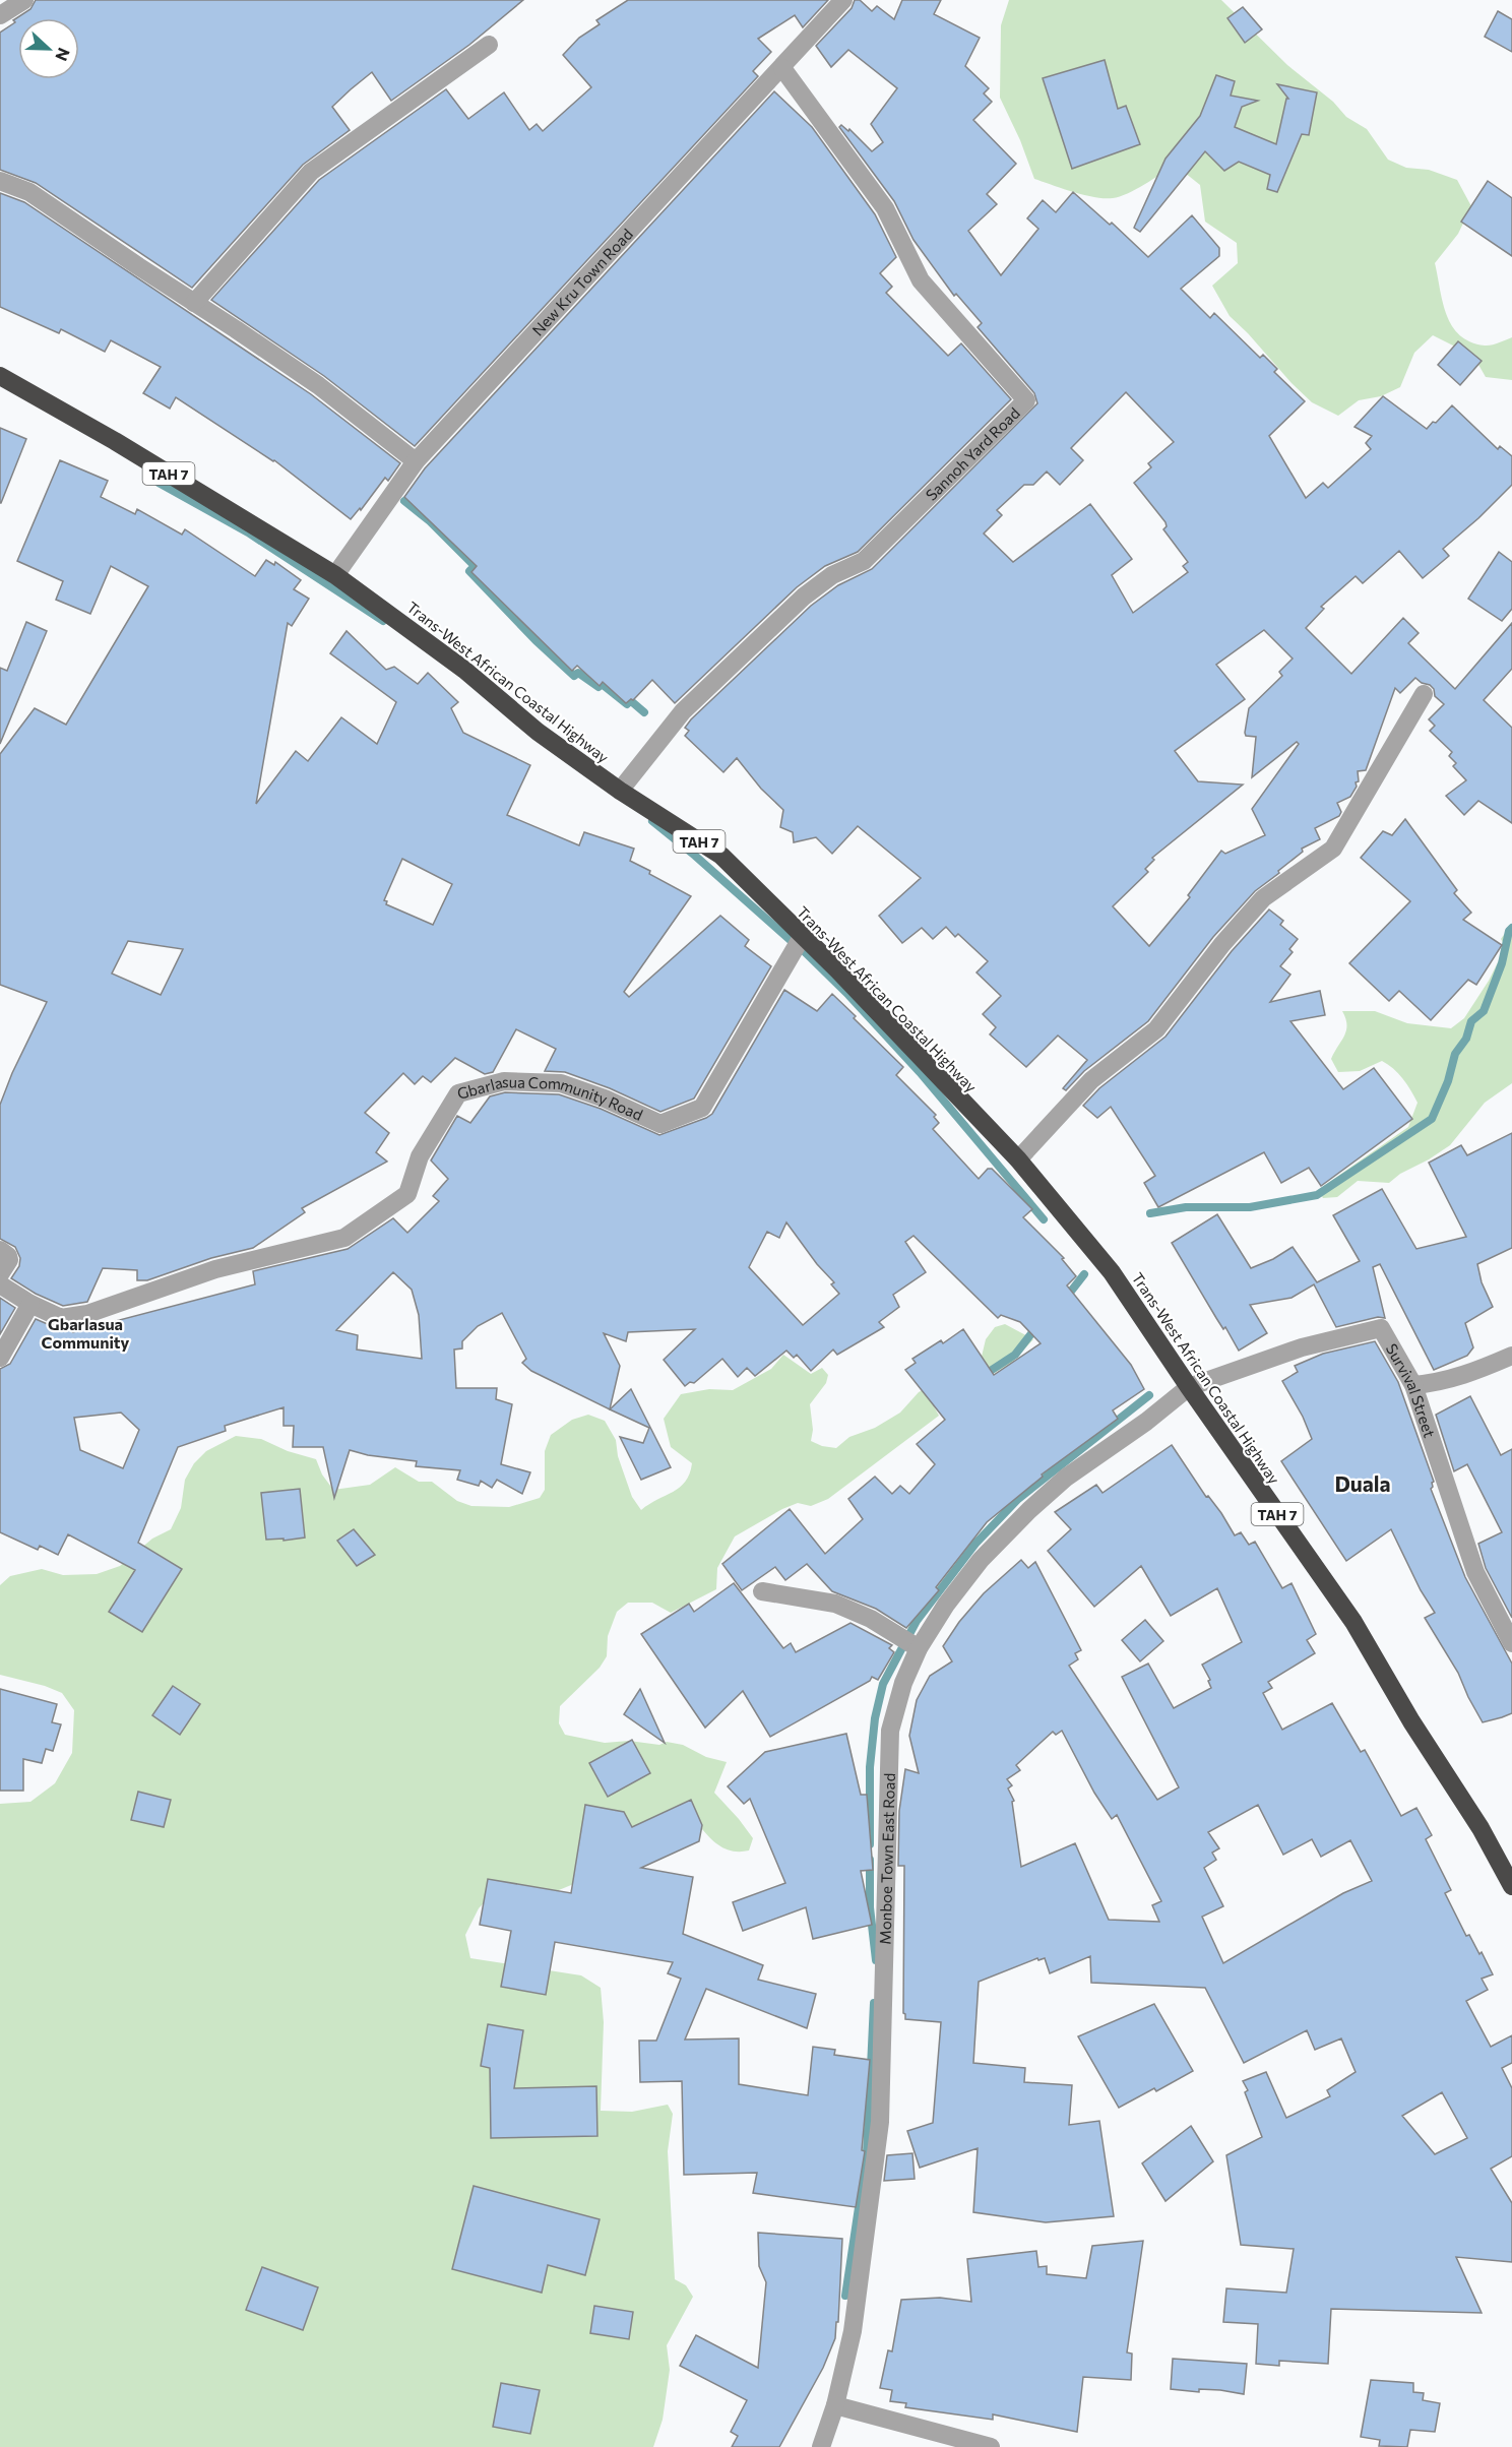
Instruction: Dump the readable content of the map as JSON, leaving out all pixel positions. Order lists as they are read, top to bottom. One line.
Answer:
{"streets":{"highway":["TAH 7","Trans-West African Coastal Highway"],"street":["New Kru Town Road","Sannoh Yard Road","Gbarlasua Community Road","Survival Street","Monboe Town East Road"]},"crossings":[["New Kru Town Road","Sannoh Yard Road"],["New Kru Town Road","Trans-West African Coastal Highway"],["Sannoh Yard Road","Trans-West African Coastal Highway"],["Trans-West African Coastal Highway","Gbarlasua Community Road"],["Trans-West African Coastal Highway","Survival Street"],["Trans-West African Coastal Highway","Monboe Town East Road"],["Survival Street","Monboe Town East Road"]],"districts":["Gbarlasua Community","Duala"],"north":"right"}
